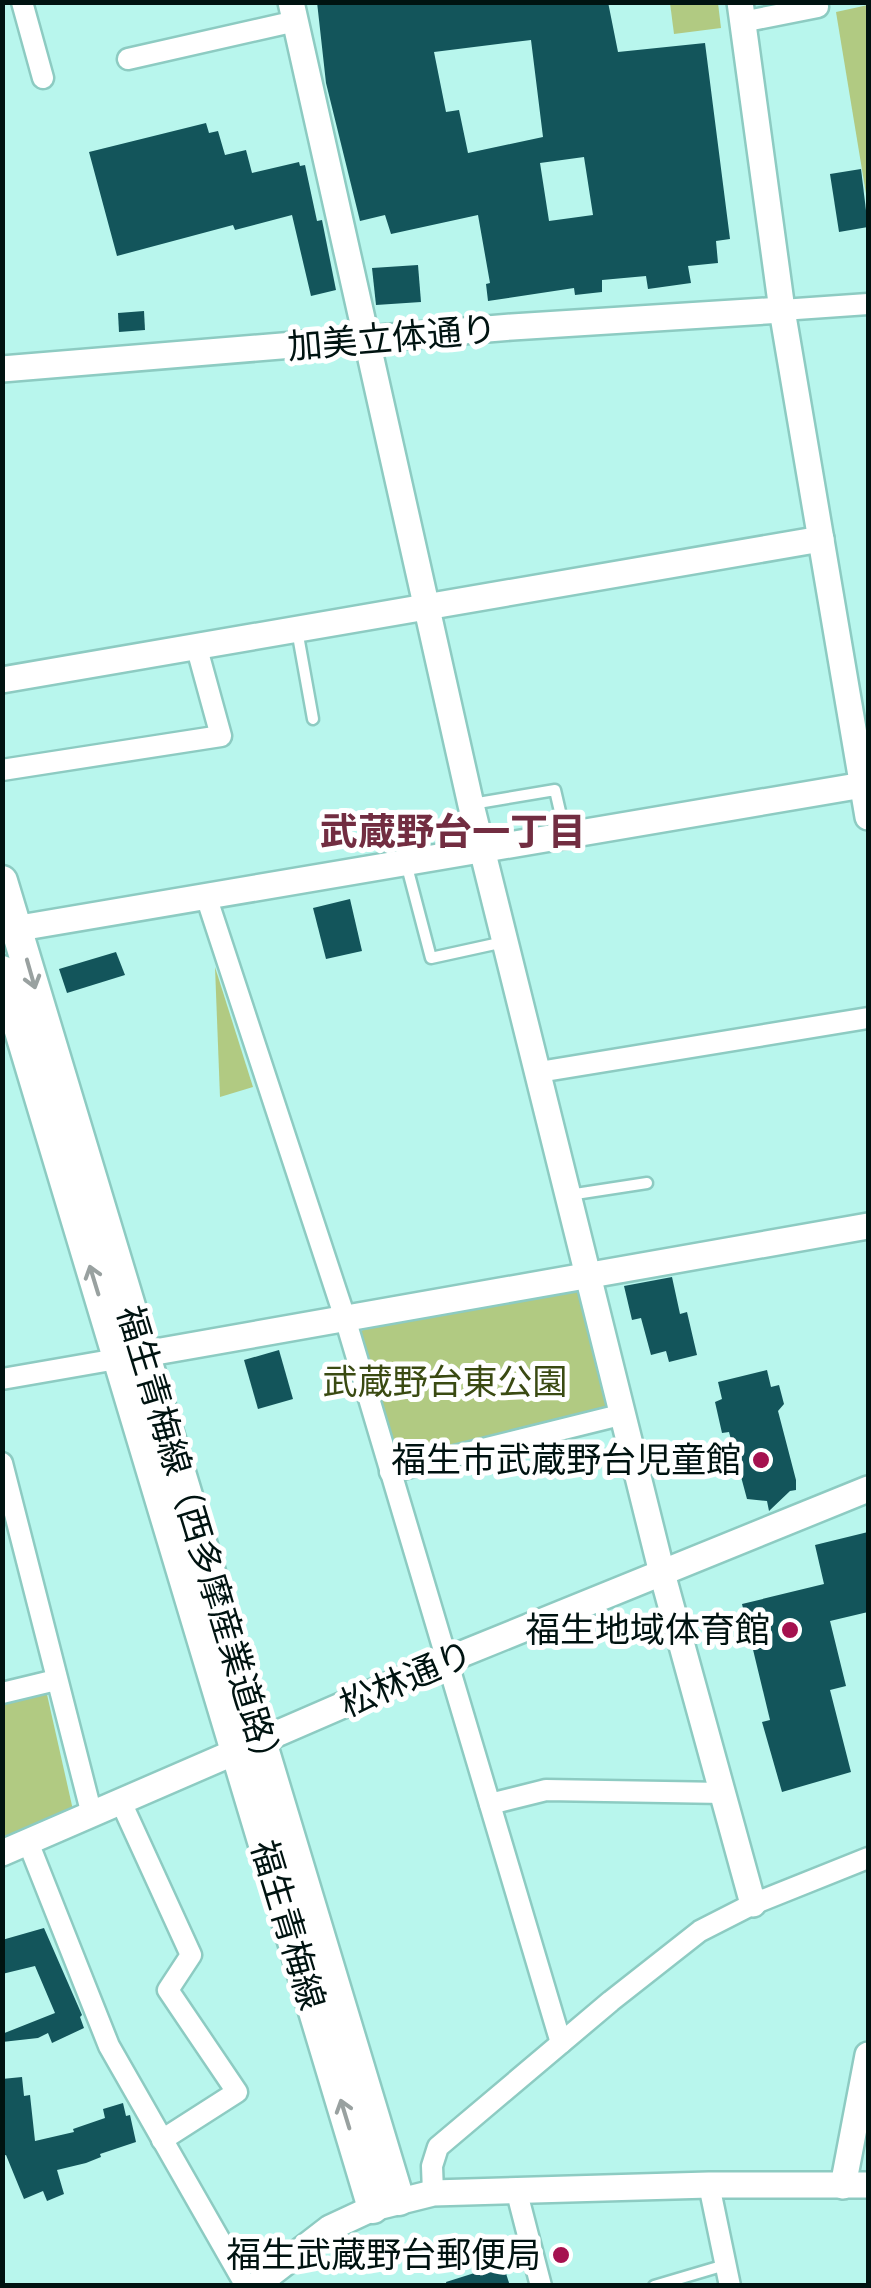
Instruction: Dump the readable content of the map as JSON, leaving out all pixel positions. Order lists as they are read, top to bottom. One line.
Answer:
{"streets":{"main road":["福生青梅線（西多摩産業道路）","福生青梅線"],"street":["加美立体通り","松林通り"]},"crossings":[["福生青梅線（西多摩産業道路）","松林通り"],["福生青梅線（西多摩産業道路）","福生青梅線"],["松林通り","福生青梅線"]],"districts":["武蔵野台一丁目"],"parks":["武蔵野台東公園"],"places":["福生市武蔵野台児童館","福生地域体育館","福生武蔵野台郵便局"]}
